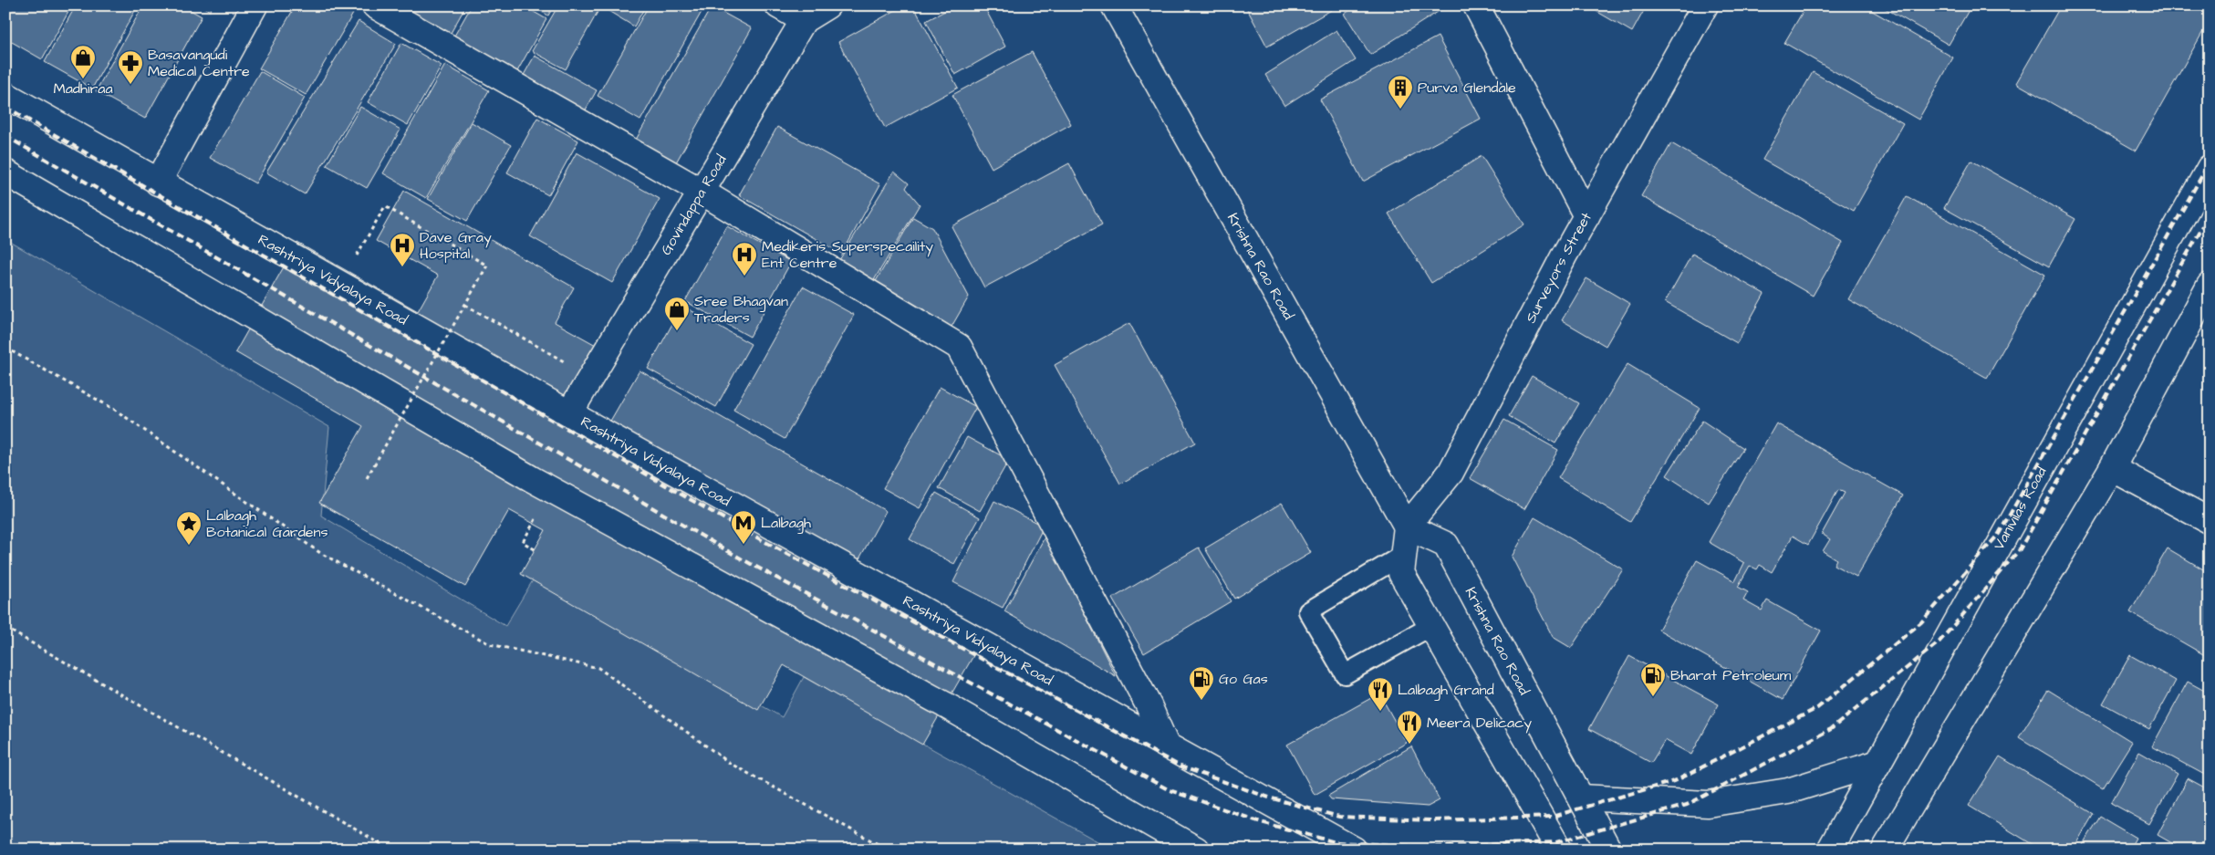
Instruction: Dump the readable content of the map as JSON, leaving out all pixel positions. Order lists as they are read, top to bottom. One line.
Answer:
{"streets":{"main road":["Govindappa Road","Krishna Rao Road","Surveyors Street","Rashtriya Vidyalaya Road","Vanivilas Road"]},"crossings":[["Govindappa Road","Rashtriya Vidyalaya Road"],["Krishna Rao Road","Surveyors Street"]],"places":{"shop":["Madhiraa","Sree Bhagvan Traders"],"pharmacy":["Basavangudi Medical Centre"],"building":["Purva Glendale"],"hospital":["Dave Gray Hospital","Medikeris Superspecaility Ent Centre"],"metro station":["Lalbagh"],"place":["Lalbagh Botanical Gardens"],"fuel station":["Bharat Petroleum","Go Gas"],"restaurant":["Lalbagh Grand","Meera Delicacy"]}}
